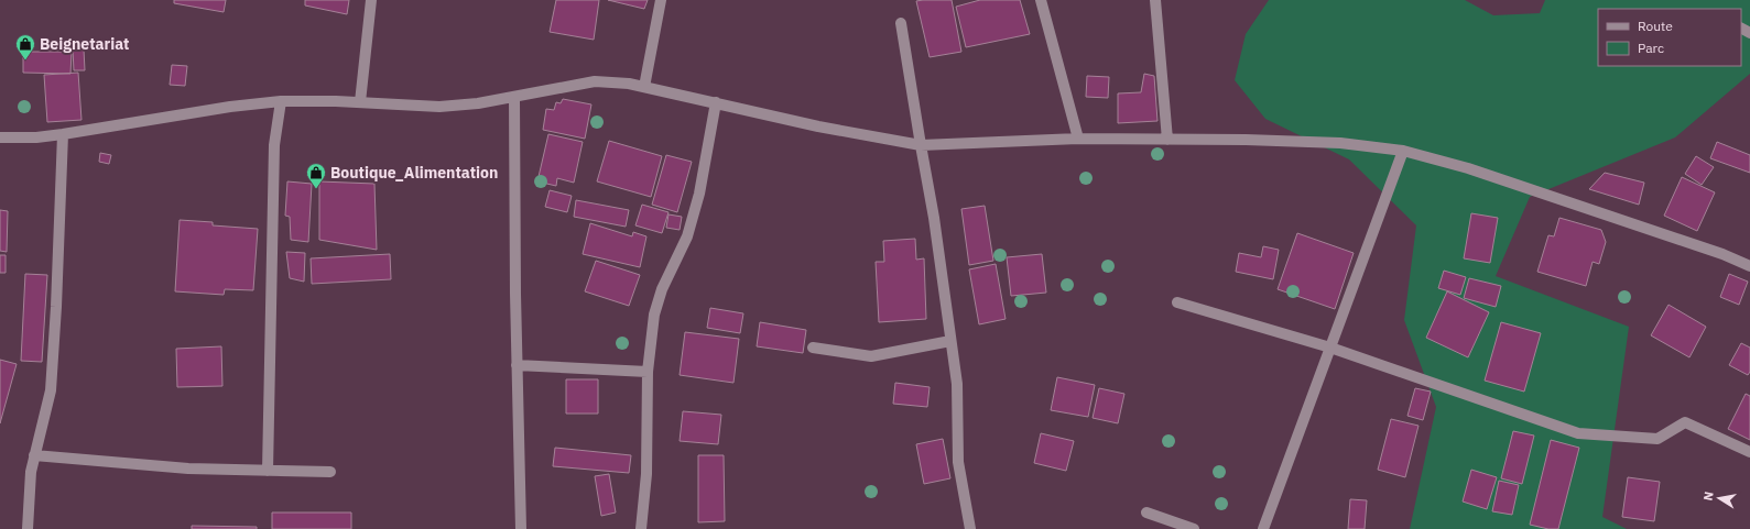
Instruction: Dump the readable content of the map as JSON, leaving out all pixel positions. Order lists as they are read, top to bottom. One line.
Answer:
{"places":{"shop":["Beignetariat","Boutique_Alimentation"]},"legend":["Route","Parc"],"north":"left"}
